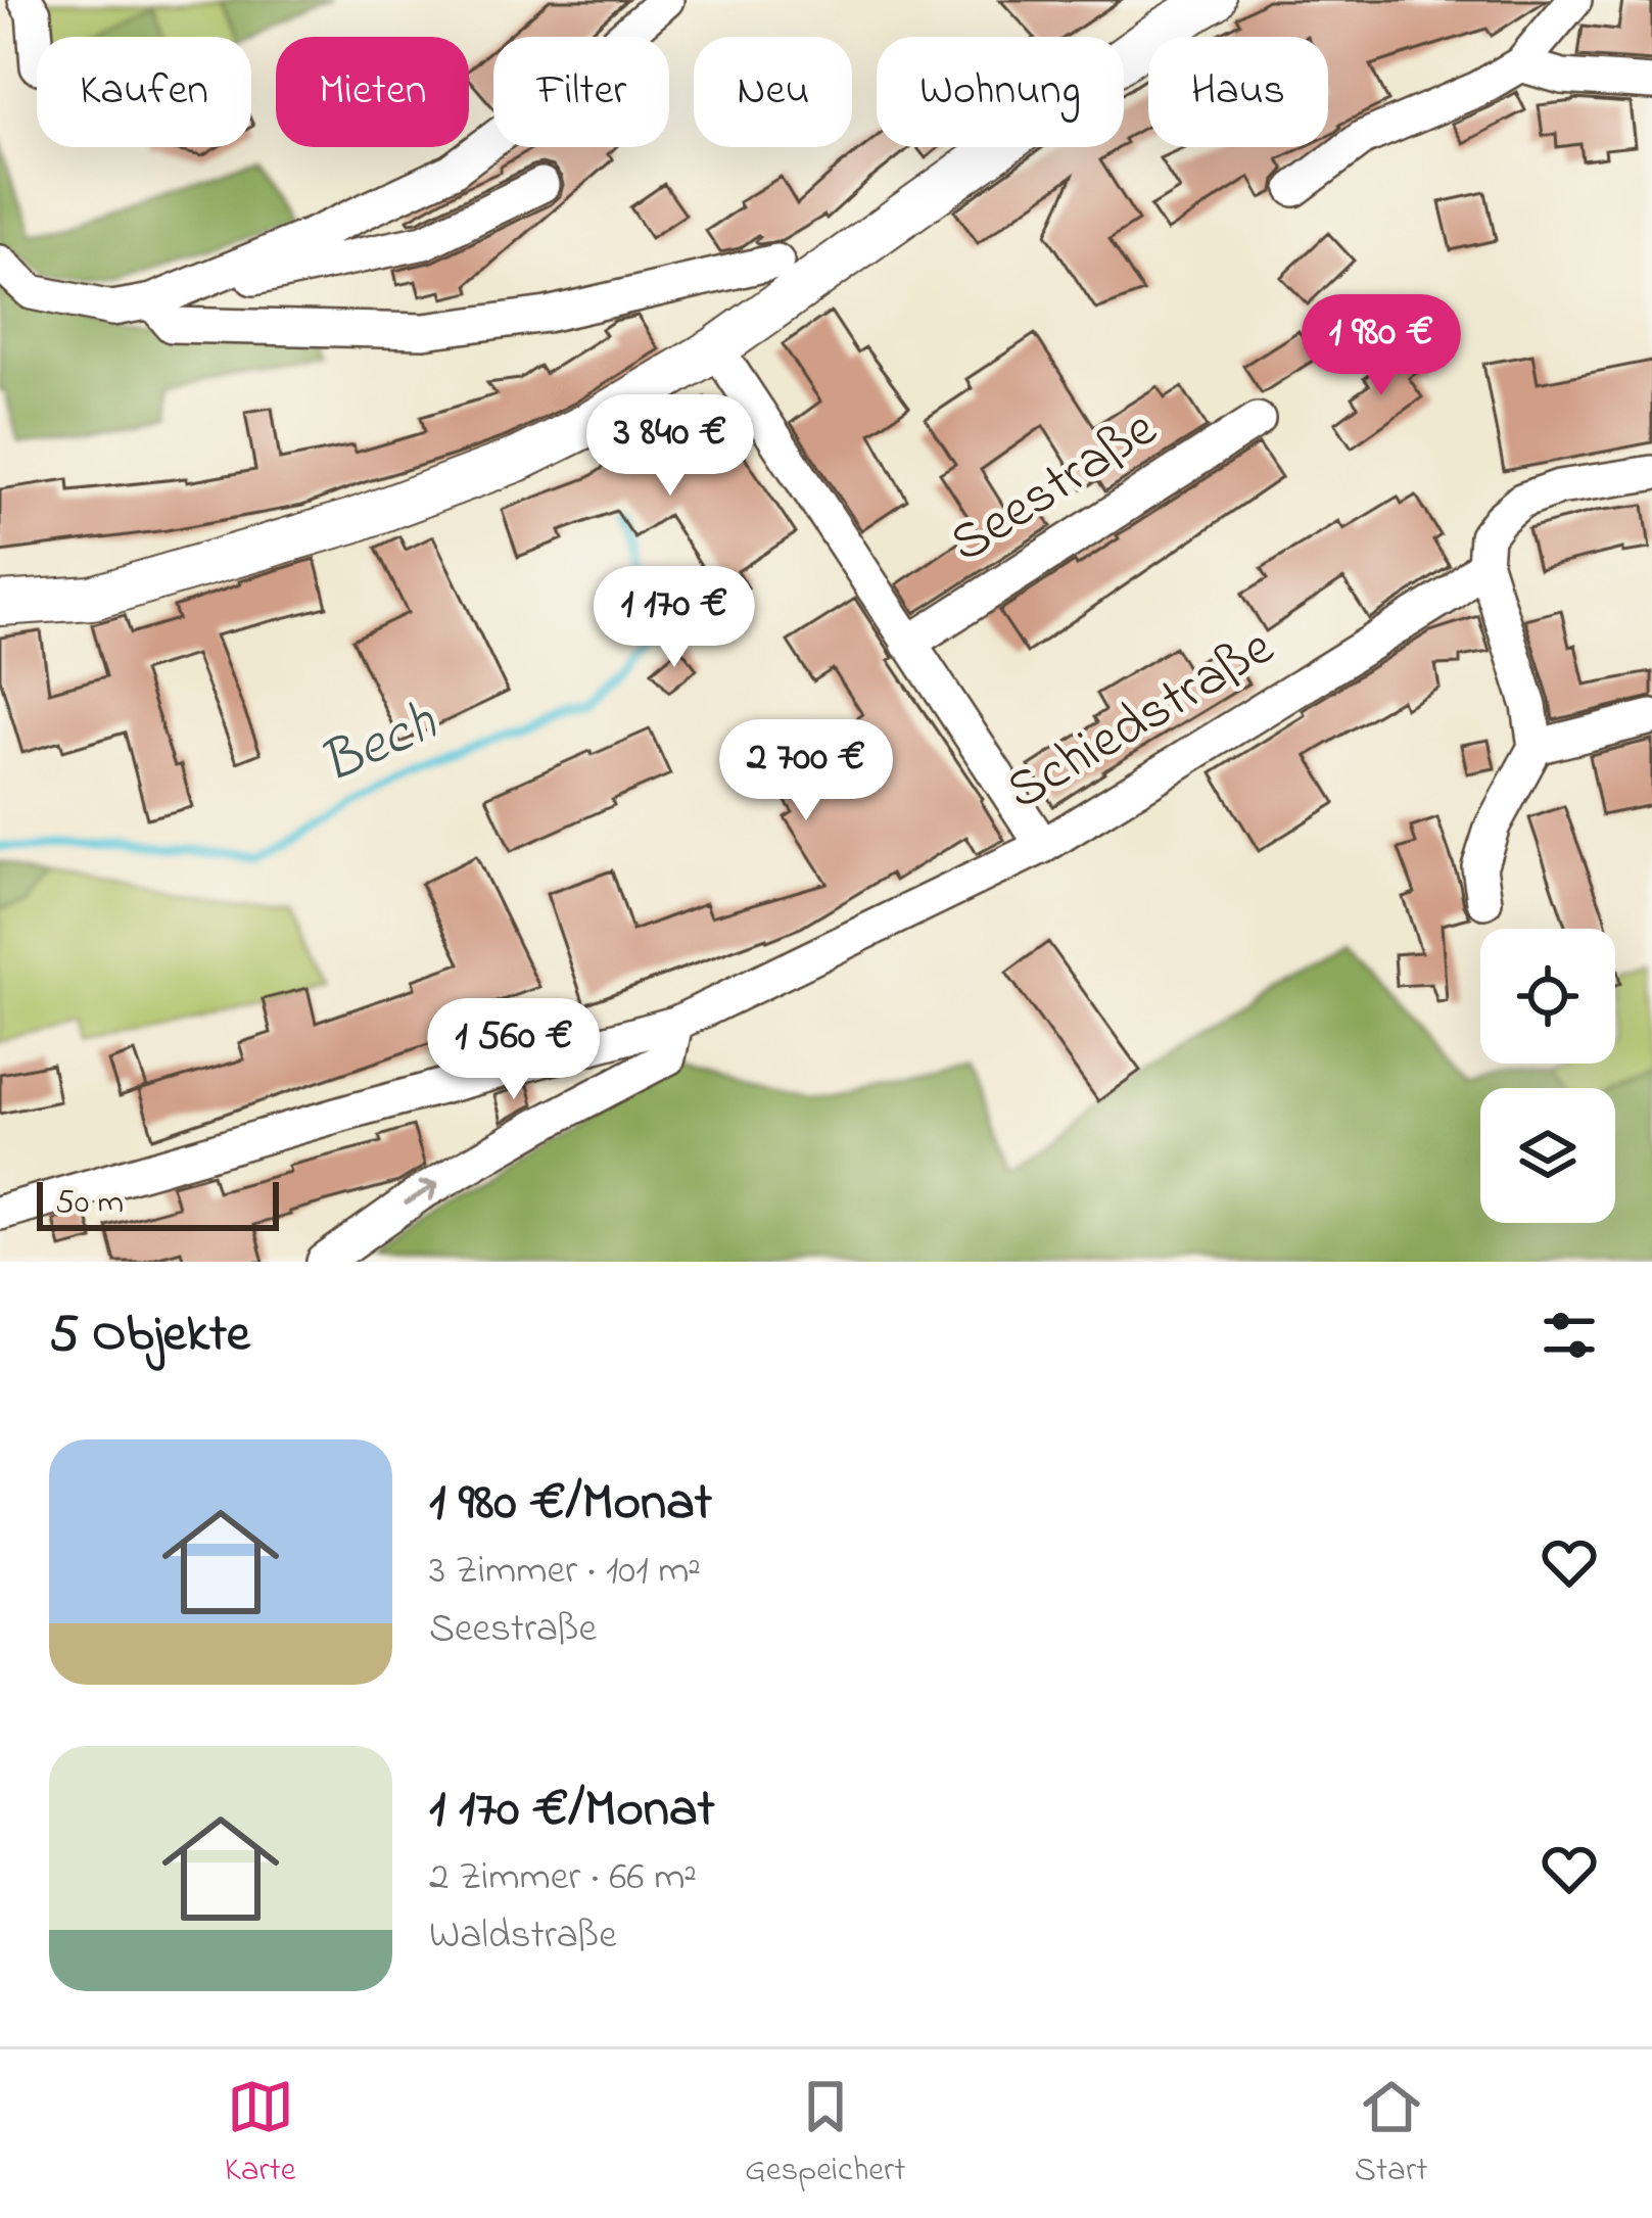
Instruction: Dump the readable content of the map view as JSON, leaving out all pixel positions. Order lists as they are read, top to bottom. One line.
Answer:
{"streets":{"street":["Seestraße","Schiedstraße"]},"water":["Bech"],"scale_bar":"50 m","page":{"chip":["Kaufen","Mieten","Filter","Neu","Wohnung","Haus"],"price":["1 980 €","3 840 €","1 170 €","2 700 €","1 560 €"],"scale":"50 m","heading":"5 Objekte","list":[{"name":"1 980 €/Monat","note":"3 Zimmer · 101 m² · Seestraße"},{"name":"1 170 €/Monat","note":"2 Zimmer · 66 m² · Waldstraße"}],"tabs":["Karte","Gespeichert","Start"]}}
